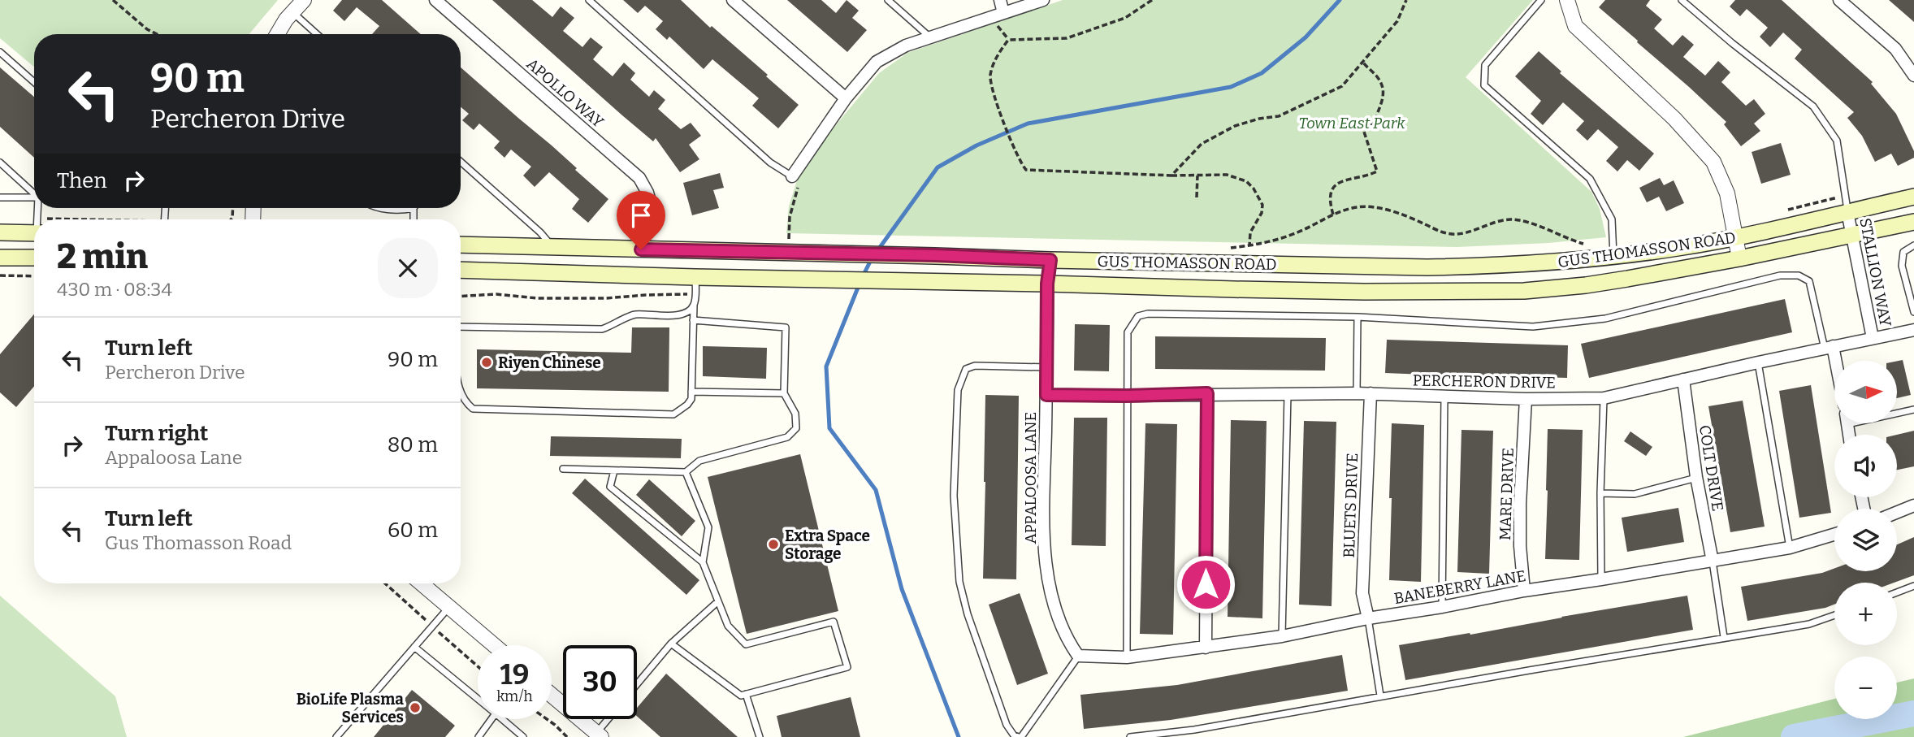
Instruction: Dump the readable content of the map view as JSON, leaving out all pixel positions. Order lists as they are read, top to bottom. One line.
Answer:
{"streets":{"main road":["GUS THOMASSON ROAD"],"street":["APOLLO WAY","STALLION WAY","PERCHERON DRIVE","COLT DRIVE","APPALOOSA LANE","MARE DRIVE","BLUETS DRIVE","BANEBERRY LANE"]},"crossings":[["GUS THOMASSON ROAD","STALLION WAY"],["GUS THOMASSON ROAD","APPALOOSA LANE"],["STALLION WAY","PERCHERON DRIVE"],["PERCHERON DRIVE","COLT DRIVE"],["PERCHERON DRIVE","APPALOOSA LANE"],["PERCHERON DRIVE","MARE DRIVE"],["PERCHERON DRIVE","BLUETS DRIVE"],["COLT DRIVE","BANEBERRY LANE"],["APPALOOSA LANE","BANEBERRY LANE"],["MARE DRIVE","BANEBERRY LANE"],["BLUETS DRIVE","BANEBERRY LANE"]],"parks":["Town East Park"],"places":["Riyen Chinese","Extra Space Storage","BioLife Plasma Services"],"north":"right","page":{"turn":["90 m","Percheron Drive"],"then":"Then","heading":["2 min","430 m · 08:34"],"list":[{"name":"Turn left","note":"Percheron Drive","value":"90 m"},{"name":"Turn right","note":"Appaloosa Lane","value":"80 m"},{"name":"Turn left","note":"Gus Thomasson Road","value":"60 m"}],"map_buttons":["+","−"],"speed":"19 km/h","limit":"30"}}
